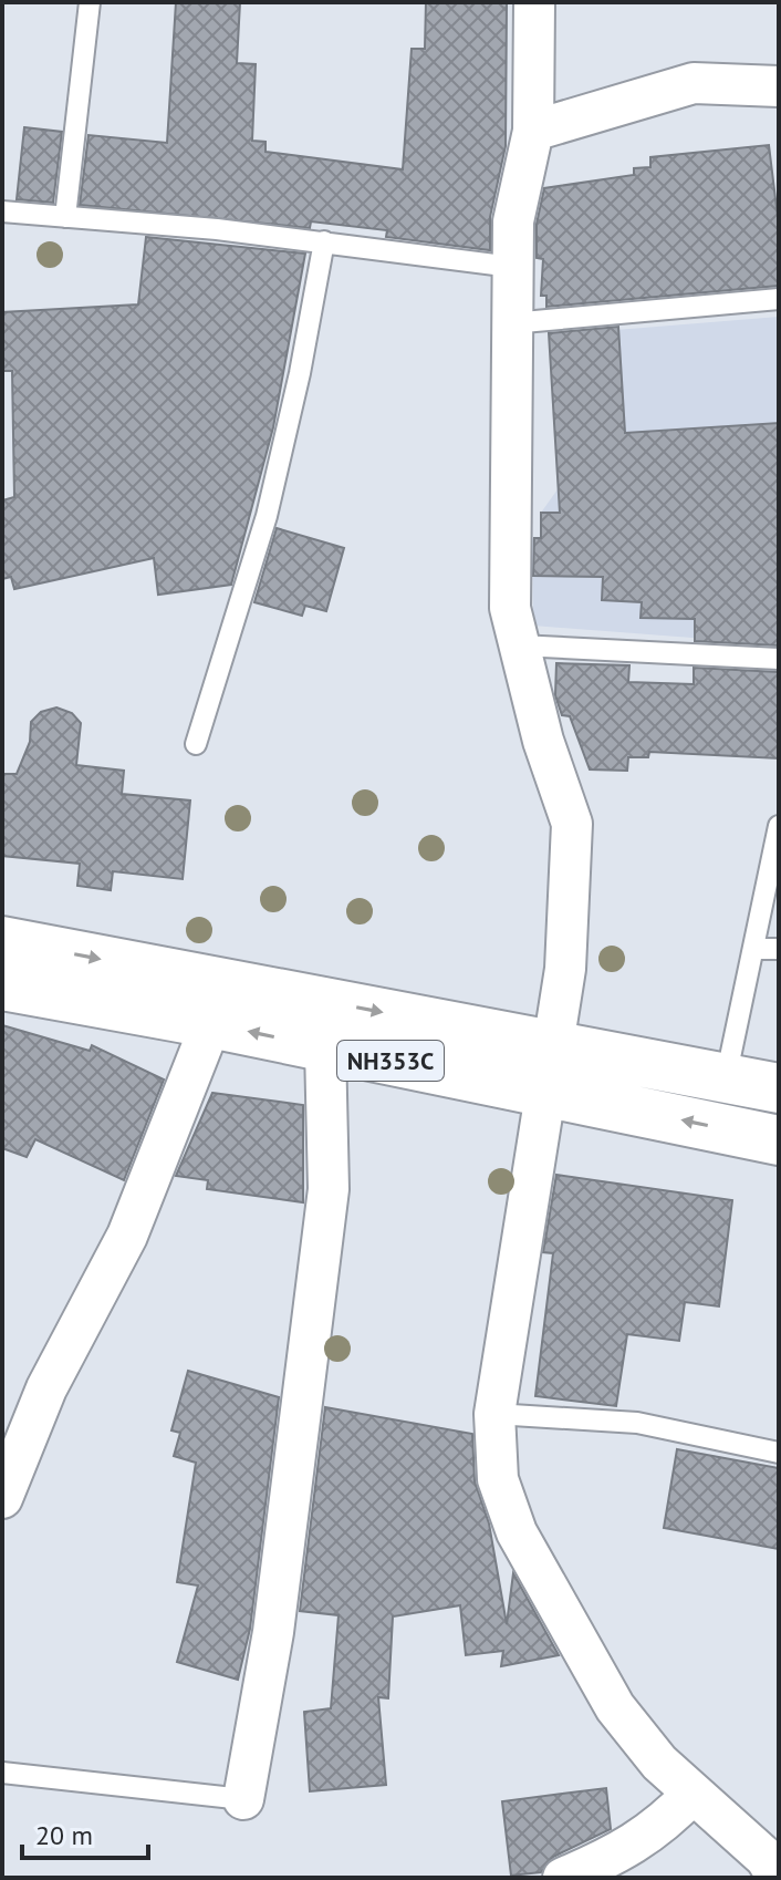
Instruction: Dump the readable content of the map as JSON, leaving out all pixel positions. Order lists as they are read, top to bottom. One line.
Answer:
{"streets":{"highway":["NH353C"]},"scale_bar":"20 m"}
